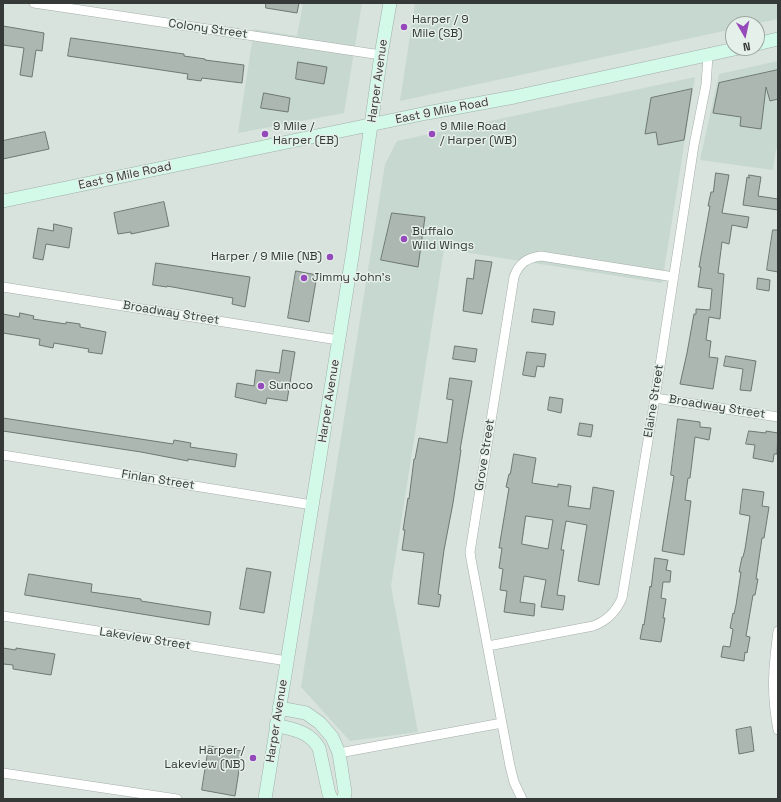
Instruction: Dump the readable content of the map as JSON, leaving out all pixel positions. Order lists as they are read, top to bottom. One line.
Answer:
{"streets":{"main road":["Harper Avenue","East 9 Mile Road"],"street":["Colony Street","Broadway Street","Elaine Street","Grove Street","Finlan Street","Lakeview Street"]},"crossings":[["Colony Street","Harper Avenue"],["Harper Avenue","East 9 Mile Road"],["Harper Avenue","Broadway Street"],["Harper Avenue","Finlan Street"],["Harper Avenue","Lakeview Street"],["East 9 Mile Road","Elaine Street"],["Broadway Street","Elaine Street"],["Elaine Street","Grove Street"]],"places":["Harper / 9 Mile (SB)","9 Mile / Harper (EB)","9 Mile Road / Harper (WB)","Buffalo Wild Wings","Harper / 9 Mile (NB)","Jimmy John's","Sunoco","Harper / Lakeview (NB)"],"north":"bottom"}
